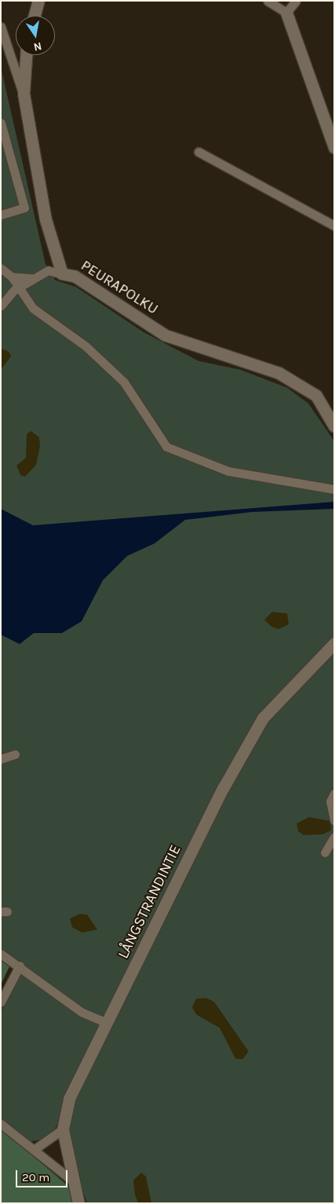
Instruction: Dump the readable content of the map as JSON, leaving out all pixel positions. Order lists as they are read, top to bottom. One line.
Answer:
{"streets":{"street":["PEURAPOLKU","LÅNGSTRANDINTIE"]},"scale_bar":"20 m","north":"bottom"}
